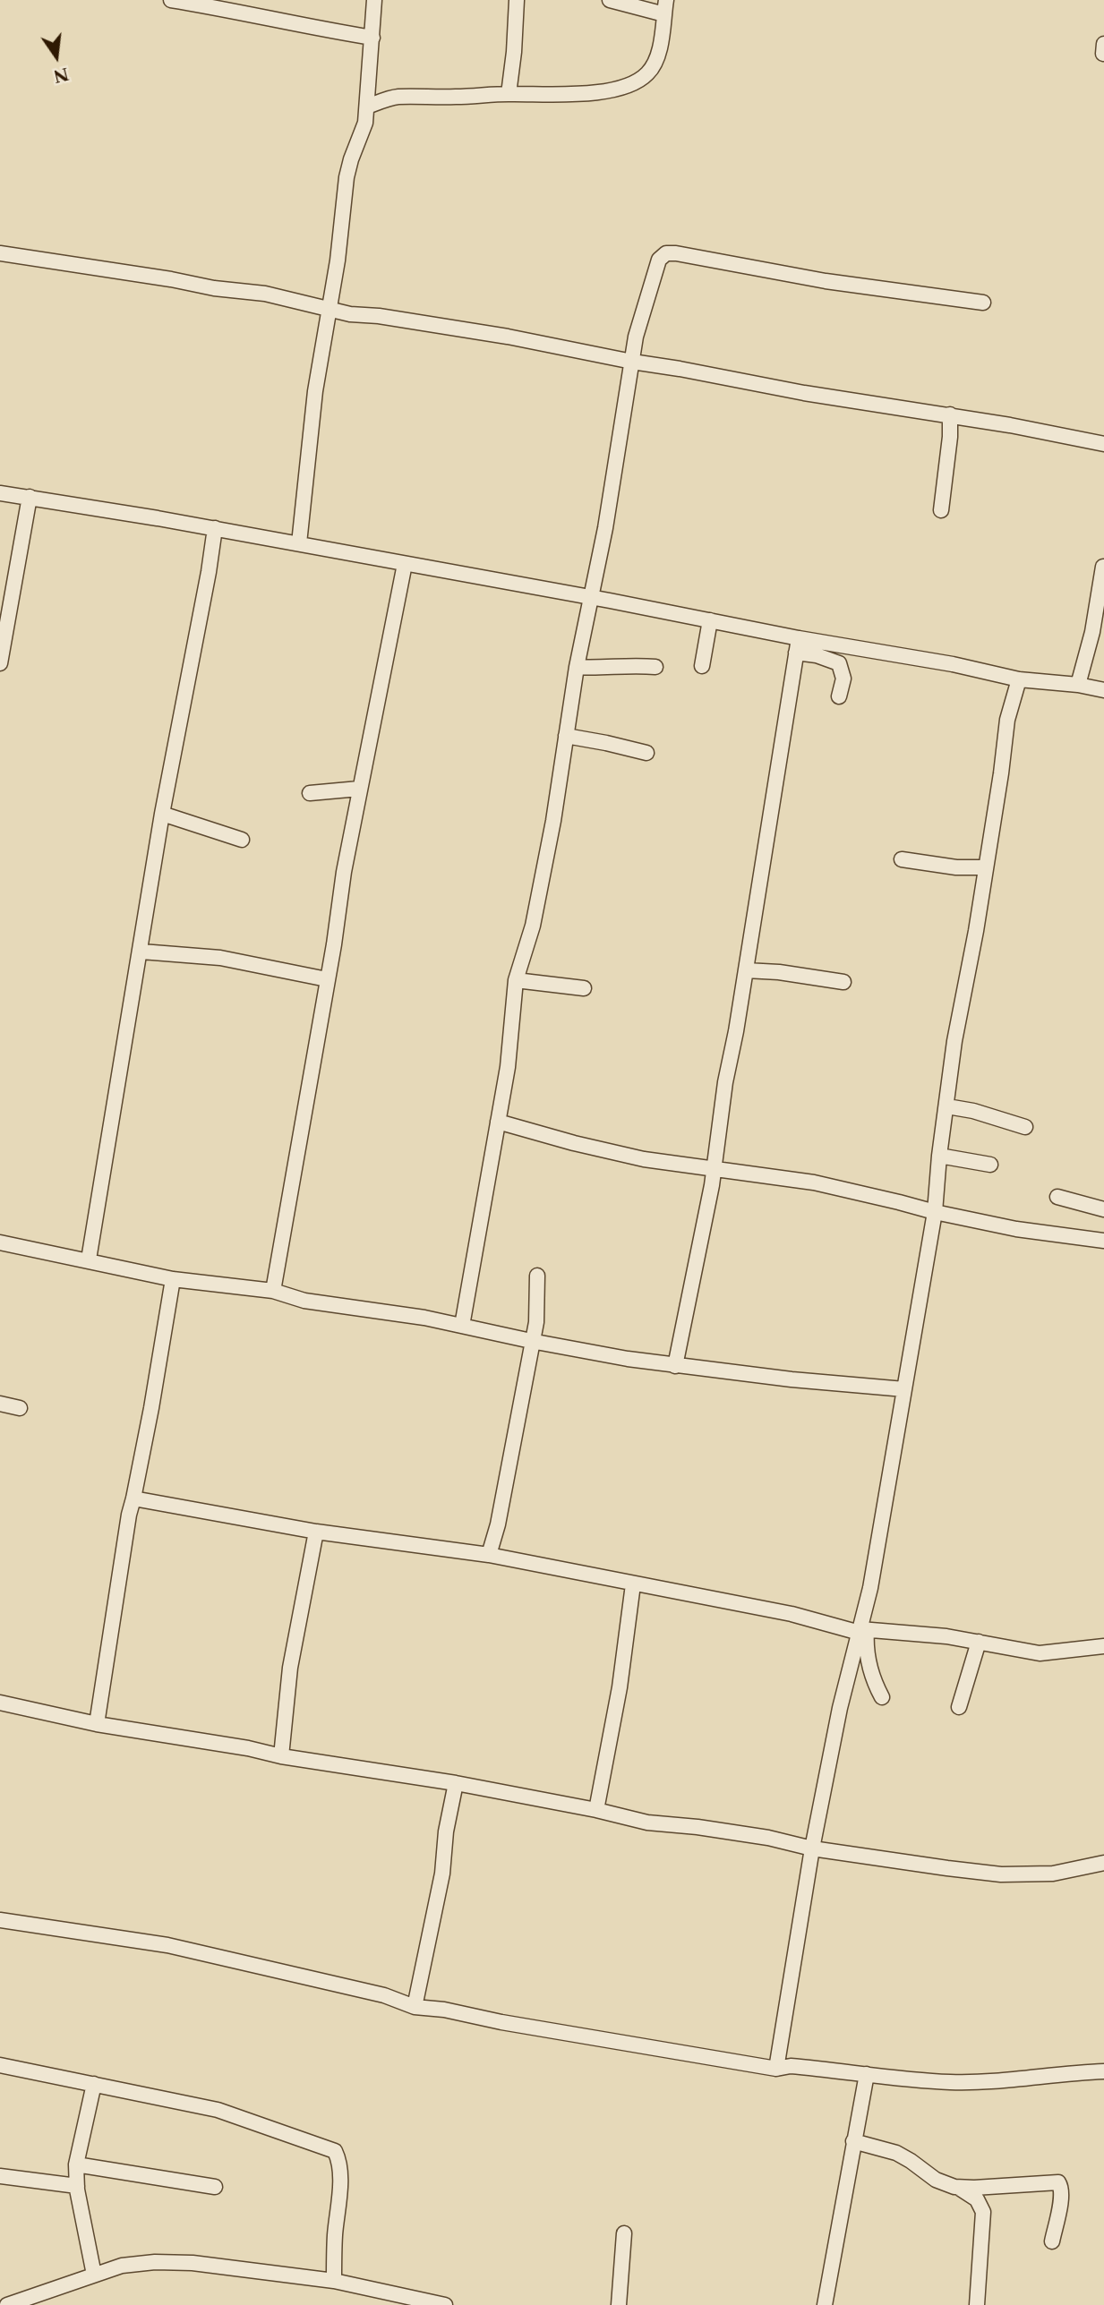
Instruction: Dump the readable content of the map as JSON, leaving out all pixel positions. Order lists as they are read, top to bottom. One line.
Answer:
{"north":"bottom"}
